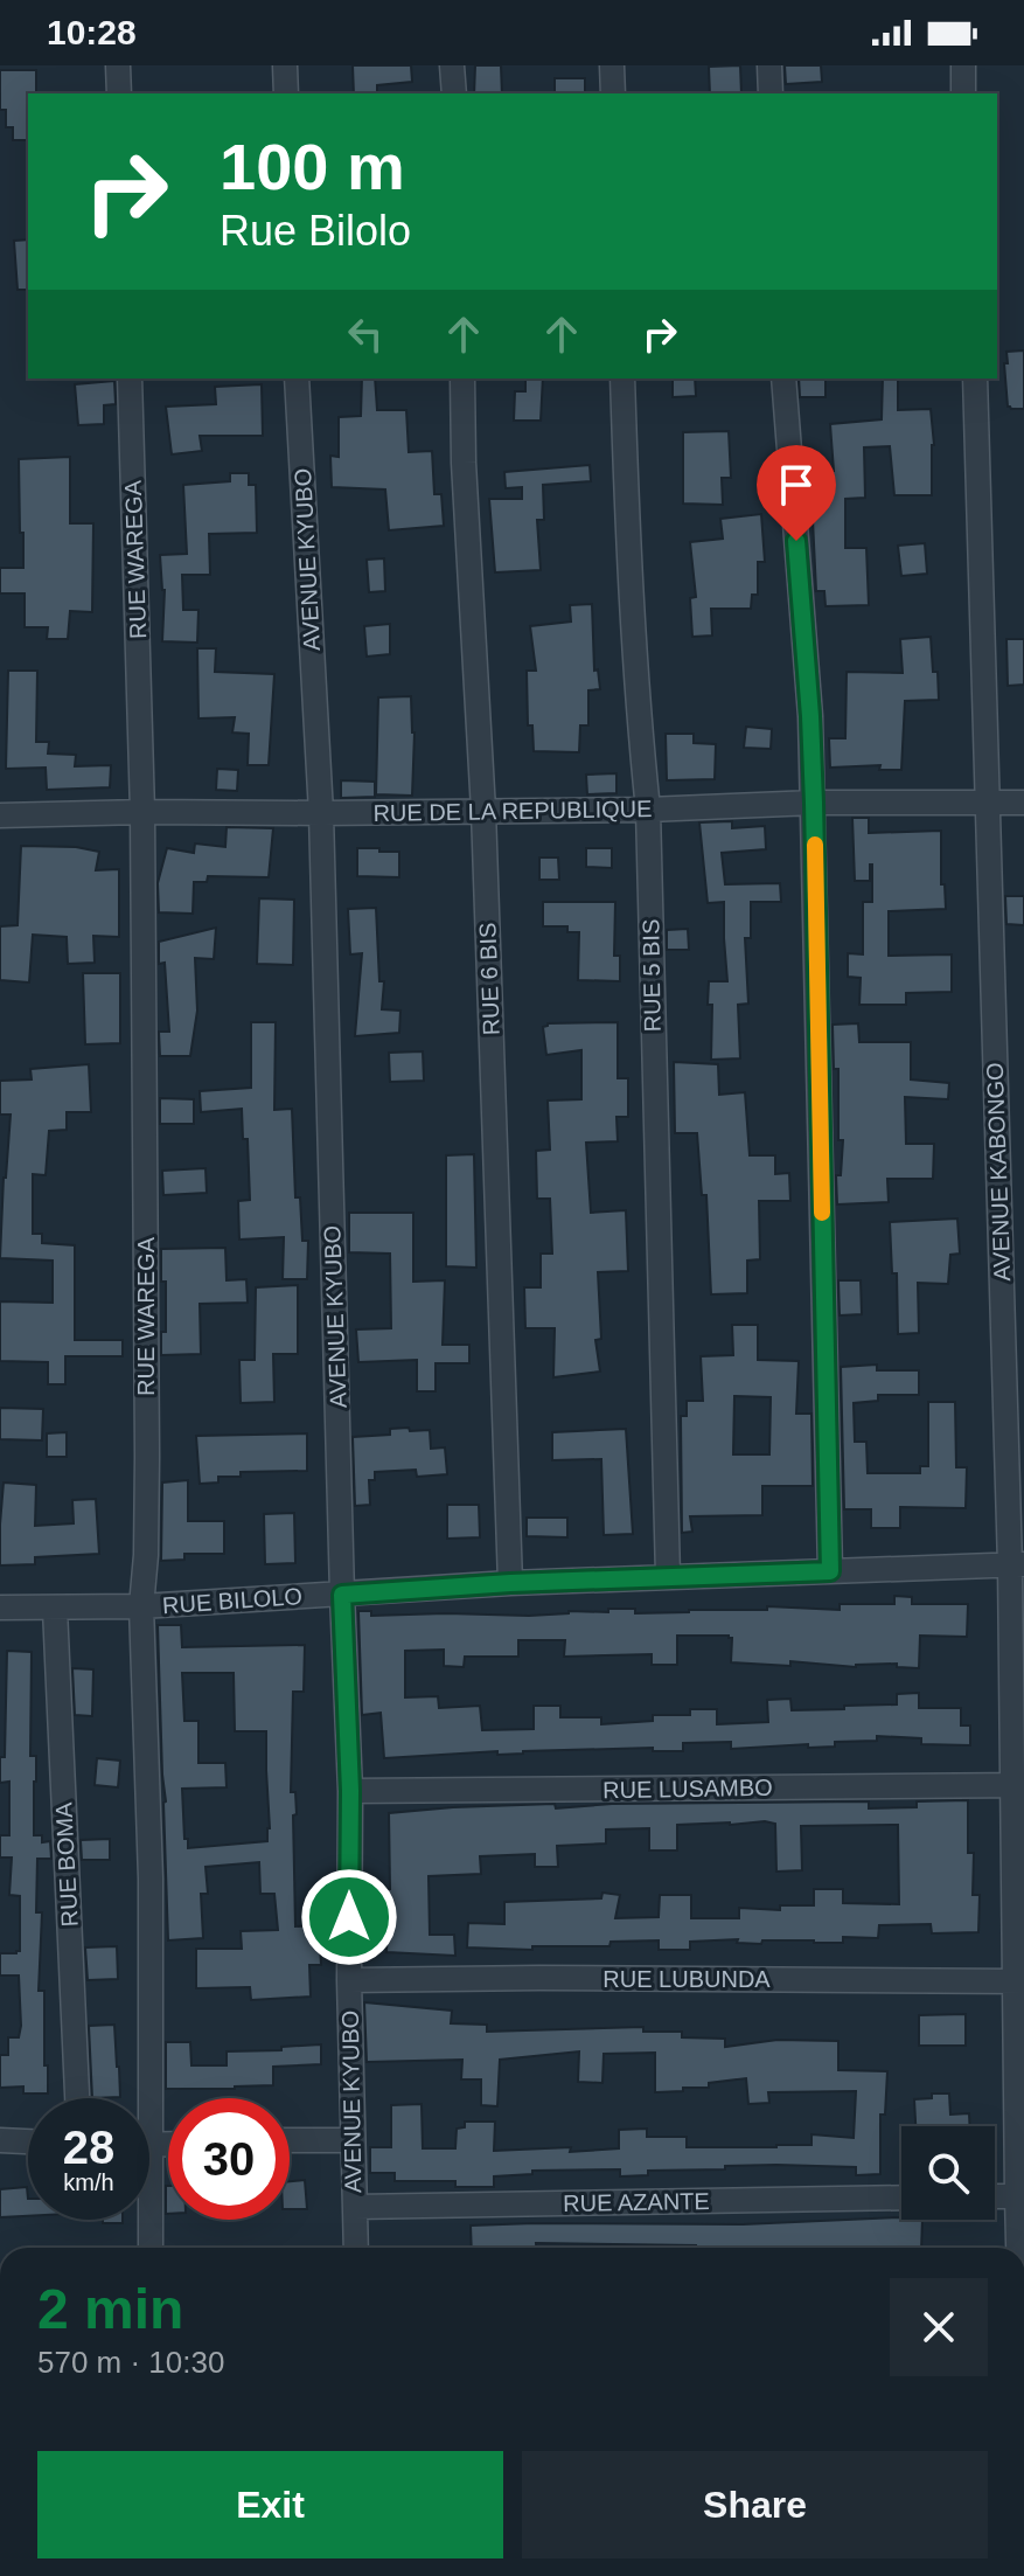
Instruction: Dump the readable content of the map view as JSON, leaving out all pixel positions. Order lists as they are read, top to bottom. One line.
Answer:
{"streets":{"street":["RUE WAREGA","AVENUE KYUBO","RUE DE LA REPUBLIQUE","RUE 5 BIS","RUE 6 BIS","AVENUE KABONGO","RUE BILOLO","RUE LUSAMBO","RUE BOMA","RUE LUBUNDA","RUE AZANTE"]},"crossings":[["RUE WAREGA","RUE DE LA REPUBLIQUE"],["RUE WAREGA","RUE BILOLO"],["AVENUE KYUBO","RUE DE LA REPUBLIQUE"],["AVENUE KYUBO","RUE BILOLO"],["AVENUE KYUBO","RUE LUSAMBO"],["AVENUE KYUBO","RUE LUBUNDA"],["AVENUE KYUBO","RUE AZANTE"],["RUE DE LA REPUBLIQUE","RUE 5 BIS"],["RUE DE LA REPUBLIQUE","RUE 6 BIS"],["RUE DE LA REPUBLIQUE","AVENUE KABONGO"],["RUE 5 BIS","RUE BILOLO"],["RUE 6 BIS","RUE BILOLO"],["AVENUE KABONGO","RUE BILOLO"],["AVENUE KABONGO","RUE LUSAMBO"],["AVENUE KABONGO","RUE LUBUNDA"],["RUE BILOLO","RUE BOMA"]],"page":{"status":"10:28","turn":["100 m","Rue Bilolo"],"speed":"28 km/h","limit":"30","heading":["2 min","570 m · 10:30"],"buttons":["Exit","Share"]}}
